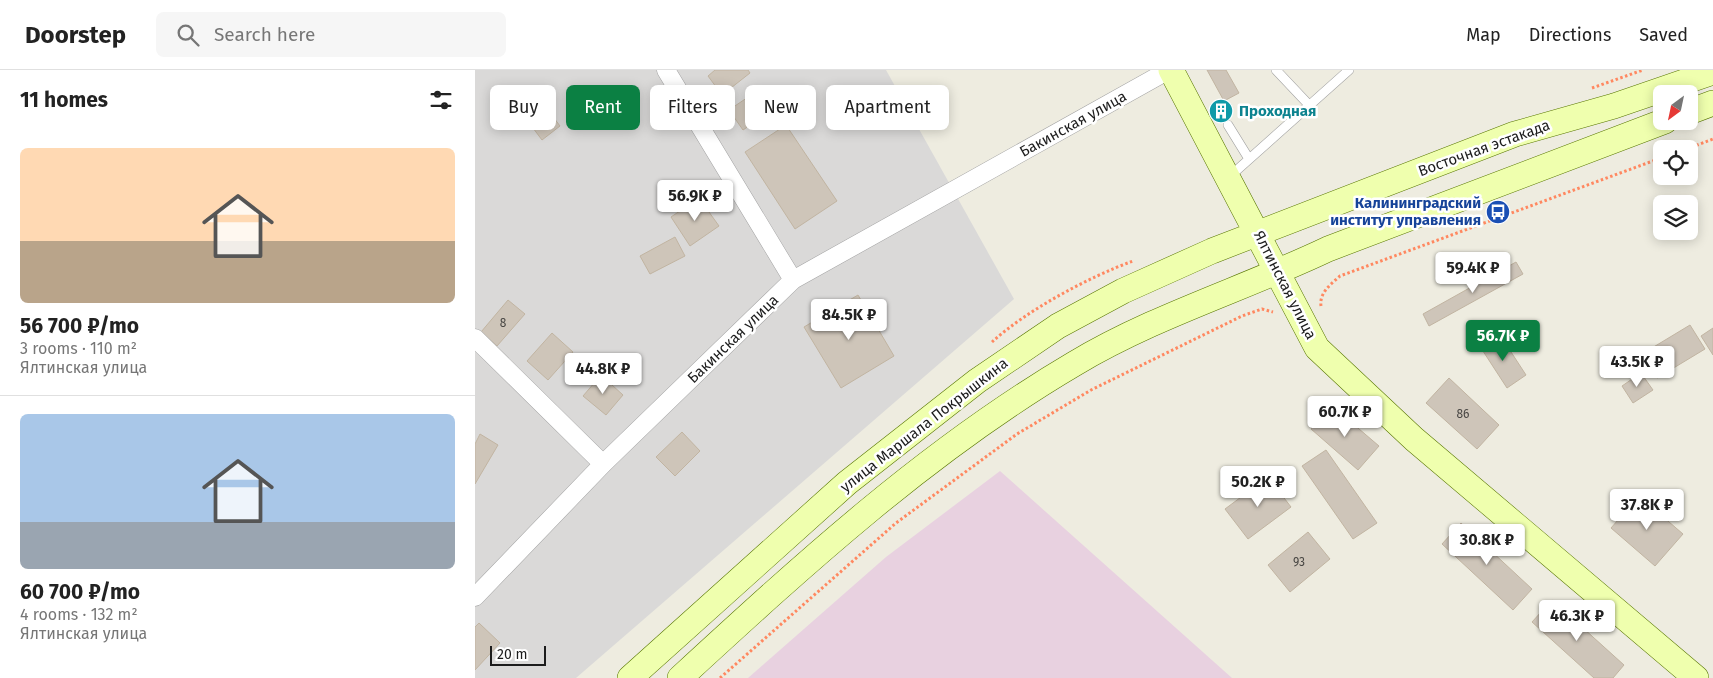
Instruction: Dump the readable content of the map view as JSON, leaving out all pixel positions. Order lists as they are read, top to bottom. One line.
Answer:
{"streets":{"main road":["Восточная эстакада","Ялтинская улица","улица Маршала Покрышкина"],"street":["Бакинская улица"]},"crossings":[["Бакинская улица","Ялтинская улица"],["Восточная эстакада","Ялтинская улица"],["Восточная эстакада","улица Маршала Покрышкина"],["Ялтинская улица","улица Маршала Покрышкина"]],"places":{"building":["Проходная"],"bus stop":["Калининградский институт управления"]},"house_numbers":["8","86","93"],"scale_bar":"20 m","north":"bottom left","page":{"header":"Doorstep","search":"Search here","nav":["Map","Directions","Saved"],"heading":"11 homes","chip":["Buy","Rent","Filters","New","Apartment"],"list":[{"name":"56 700 ₽/mo","note":"3 rooms · 110 m² · Ялтинская улица"},{"name":"60 700 ₽/mo","note":"4 rooms · 132 m² · Ялтинская улица"}],"price":["56.9K ₽","59.4K ₽","84.5K ₽","56.7K ₽","43.5K ₽","44.8K ₽","60.7K ₽","50.2K ₽","37.8K ₽","30.8K ₽","46.3K ₽"],"scale":"20 m"}}
